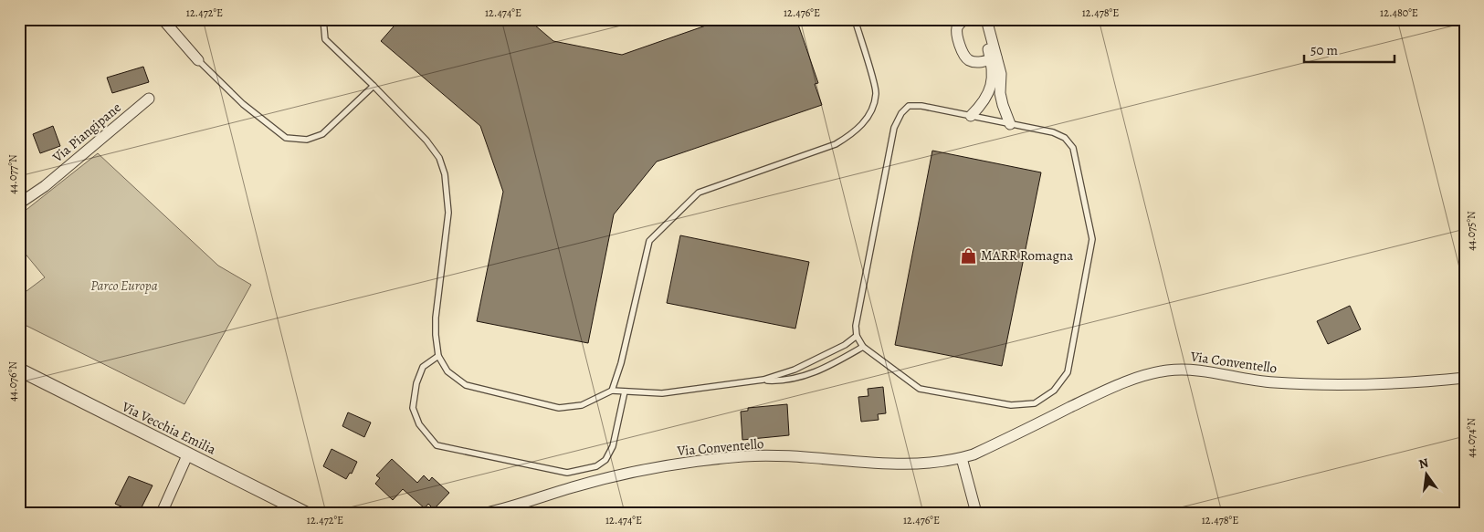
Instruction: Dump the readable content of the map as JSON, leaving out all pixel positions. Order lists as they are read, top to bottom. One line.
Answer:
{"streets":{"street":["Via Piangipane","Via Conventello","Via Vecchia Emilia"]},"parks":["Parco Europa"],"places":{"shop":["MARR Romagna"]},"scale_bar":"50 m","north":"top","coordinates":["12.472°E","12.474°E","12.476°E","12.478°E","12.480°E","44.077°N","44.075°N","44.076°N","44.074°N"]}
